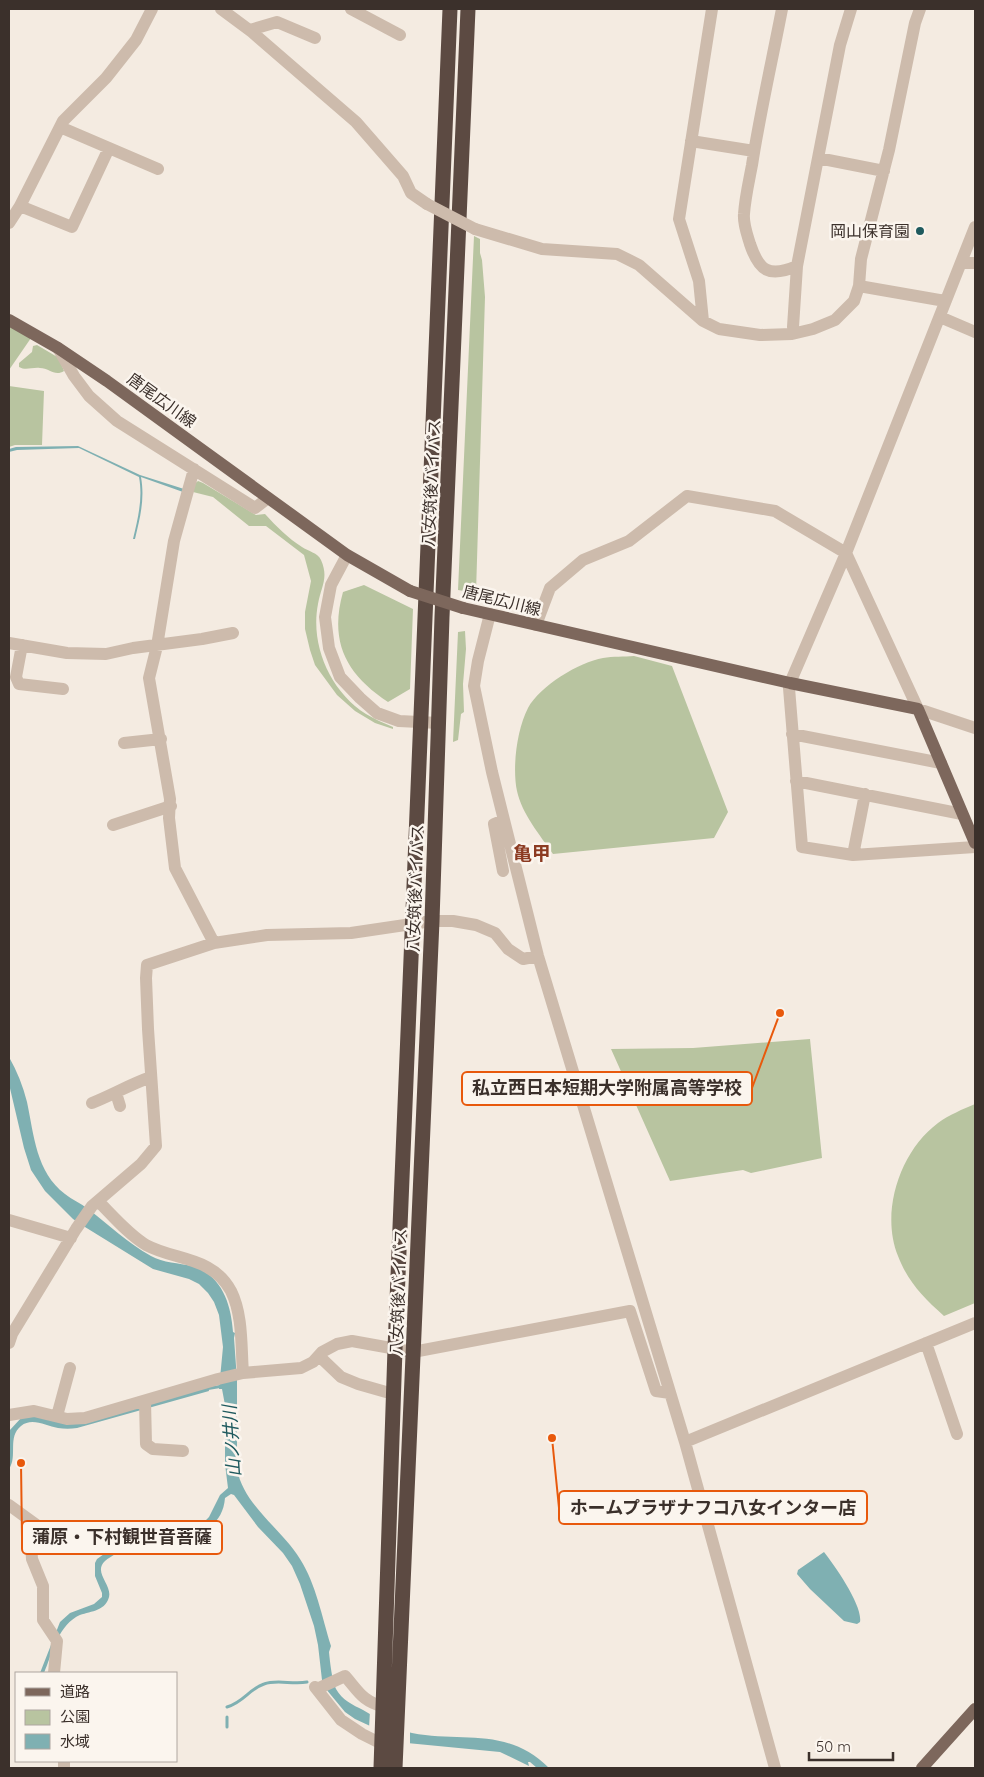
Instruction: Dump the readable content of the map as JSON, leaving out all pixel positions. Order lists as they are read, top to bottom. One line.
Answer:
{"streets":{"highway":["八女筑後バイパス"],"main road":["唐尾広川線"]},"districts":["亀甲"],"water":["山ノ井川"],"places":["岡山保育園","私立西日本短期大学附属高等学校","ホームプラザナフコ八女インター店","蒲原・下村観世音菩薩"],"legend":["道路","公園","水域"],"scale_bar":"50 m"}
